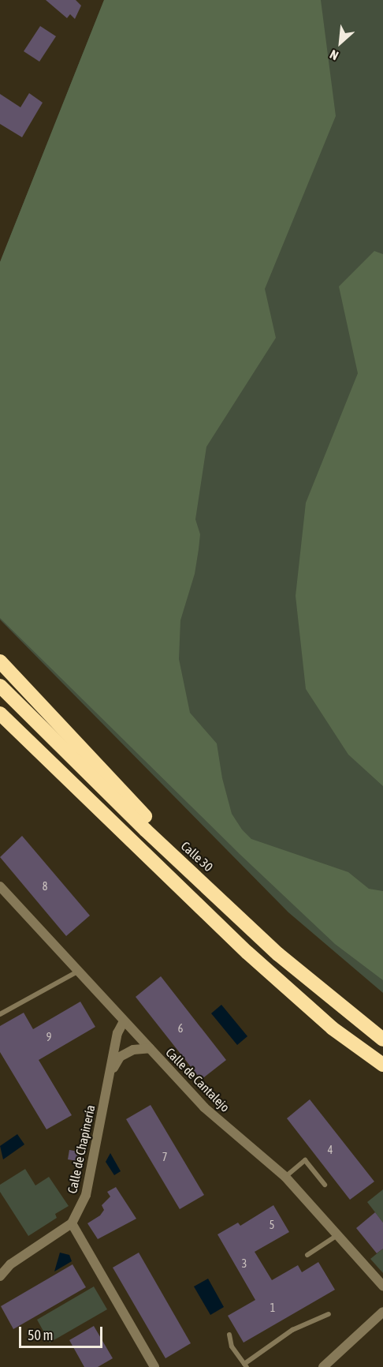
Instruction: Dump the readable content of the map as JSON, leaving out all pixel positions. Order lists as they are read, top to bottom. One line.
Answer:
{"streets":{"highway":["Calle 30"],"street":["Calle de Cantalejo","Calle de Chapinería"]},"crossings":[["Calle de Cantalejo","Calle de Chapinería"]],"house_numbers":["8","6","9","4","7","5","3","1"],"scale_bar":"50 m","north":"bottom left"}
